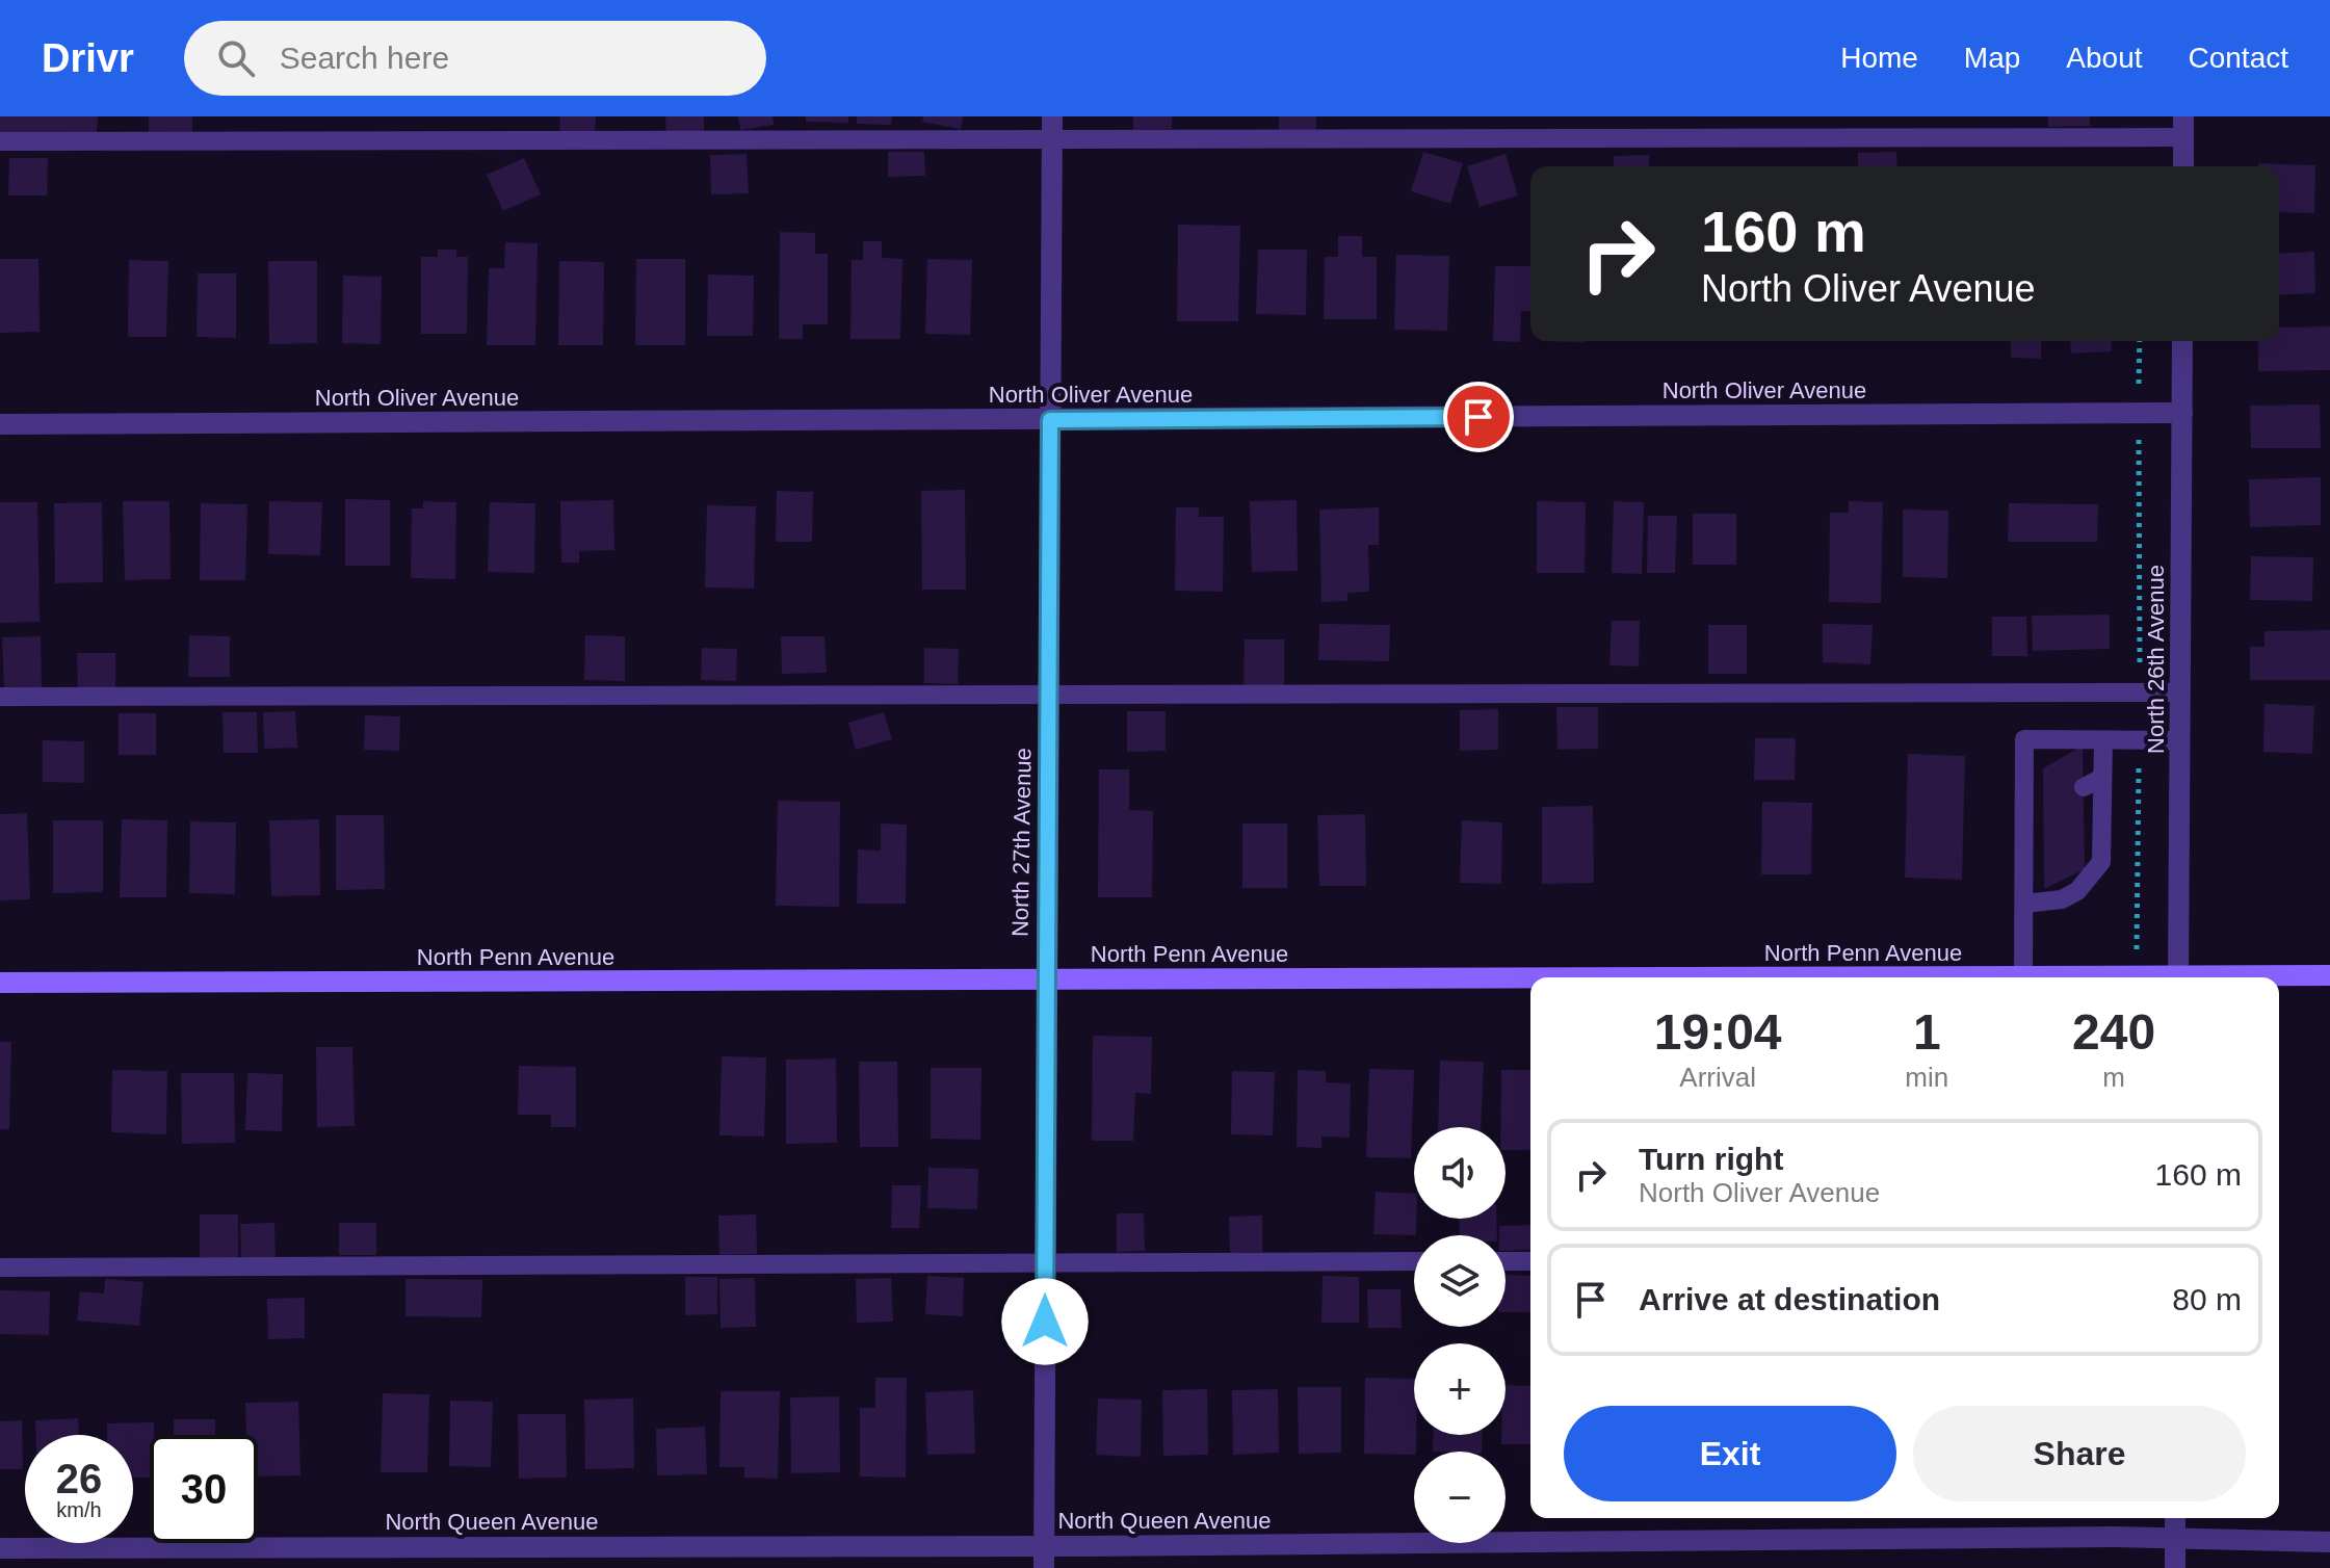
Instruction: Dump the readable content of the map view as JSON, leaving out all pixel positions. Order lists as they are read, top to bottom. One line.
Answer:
{"streets":{"main road":["North Penn Avenue"],"street":["North Oliver Avenue","North 26th Avenue","North 27th Avenue","North Queen Avenue"]},"crossings":[["North Oliver Avenue","North 26th Avenue"],["North Oliver Avenue","North 27th Avenue"],["North 27th Avenue","North Penn Avenue"],["North 27th Avenue","North Queen Avenue"]],"page":{"header":"Drivr","search":"Search here","nav":["Home","Map","About","Contact"],"turn":["160 m","North Oliver Avenue"],"eta":["19:04","Arrival","1","min","240","m"],"list":[{"name":"Turn right","note":"North Oliver Avenue","value":"160 m"},{"name":"Arrive at destination","value":"80 m"}],"map_buttons":["+","−"],"buttons":["Exit","Share"],"speed":"26 km/h","limit":"30"}}
